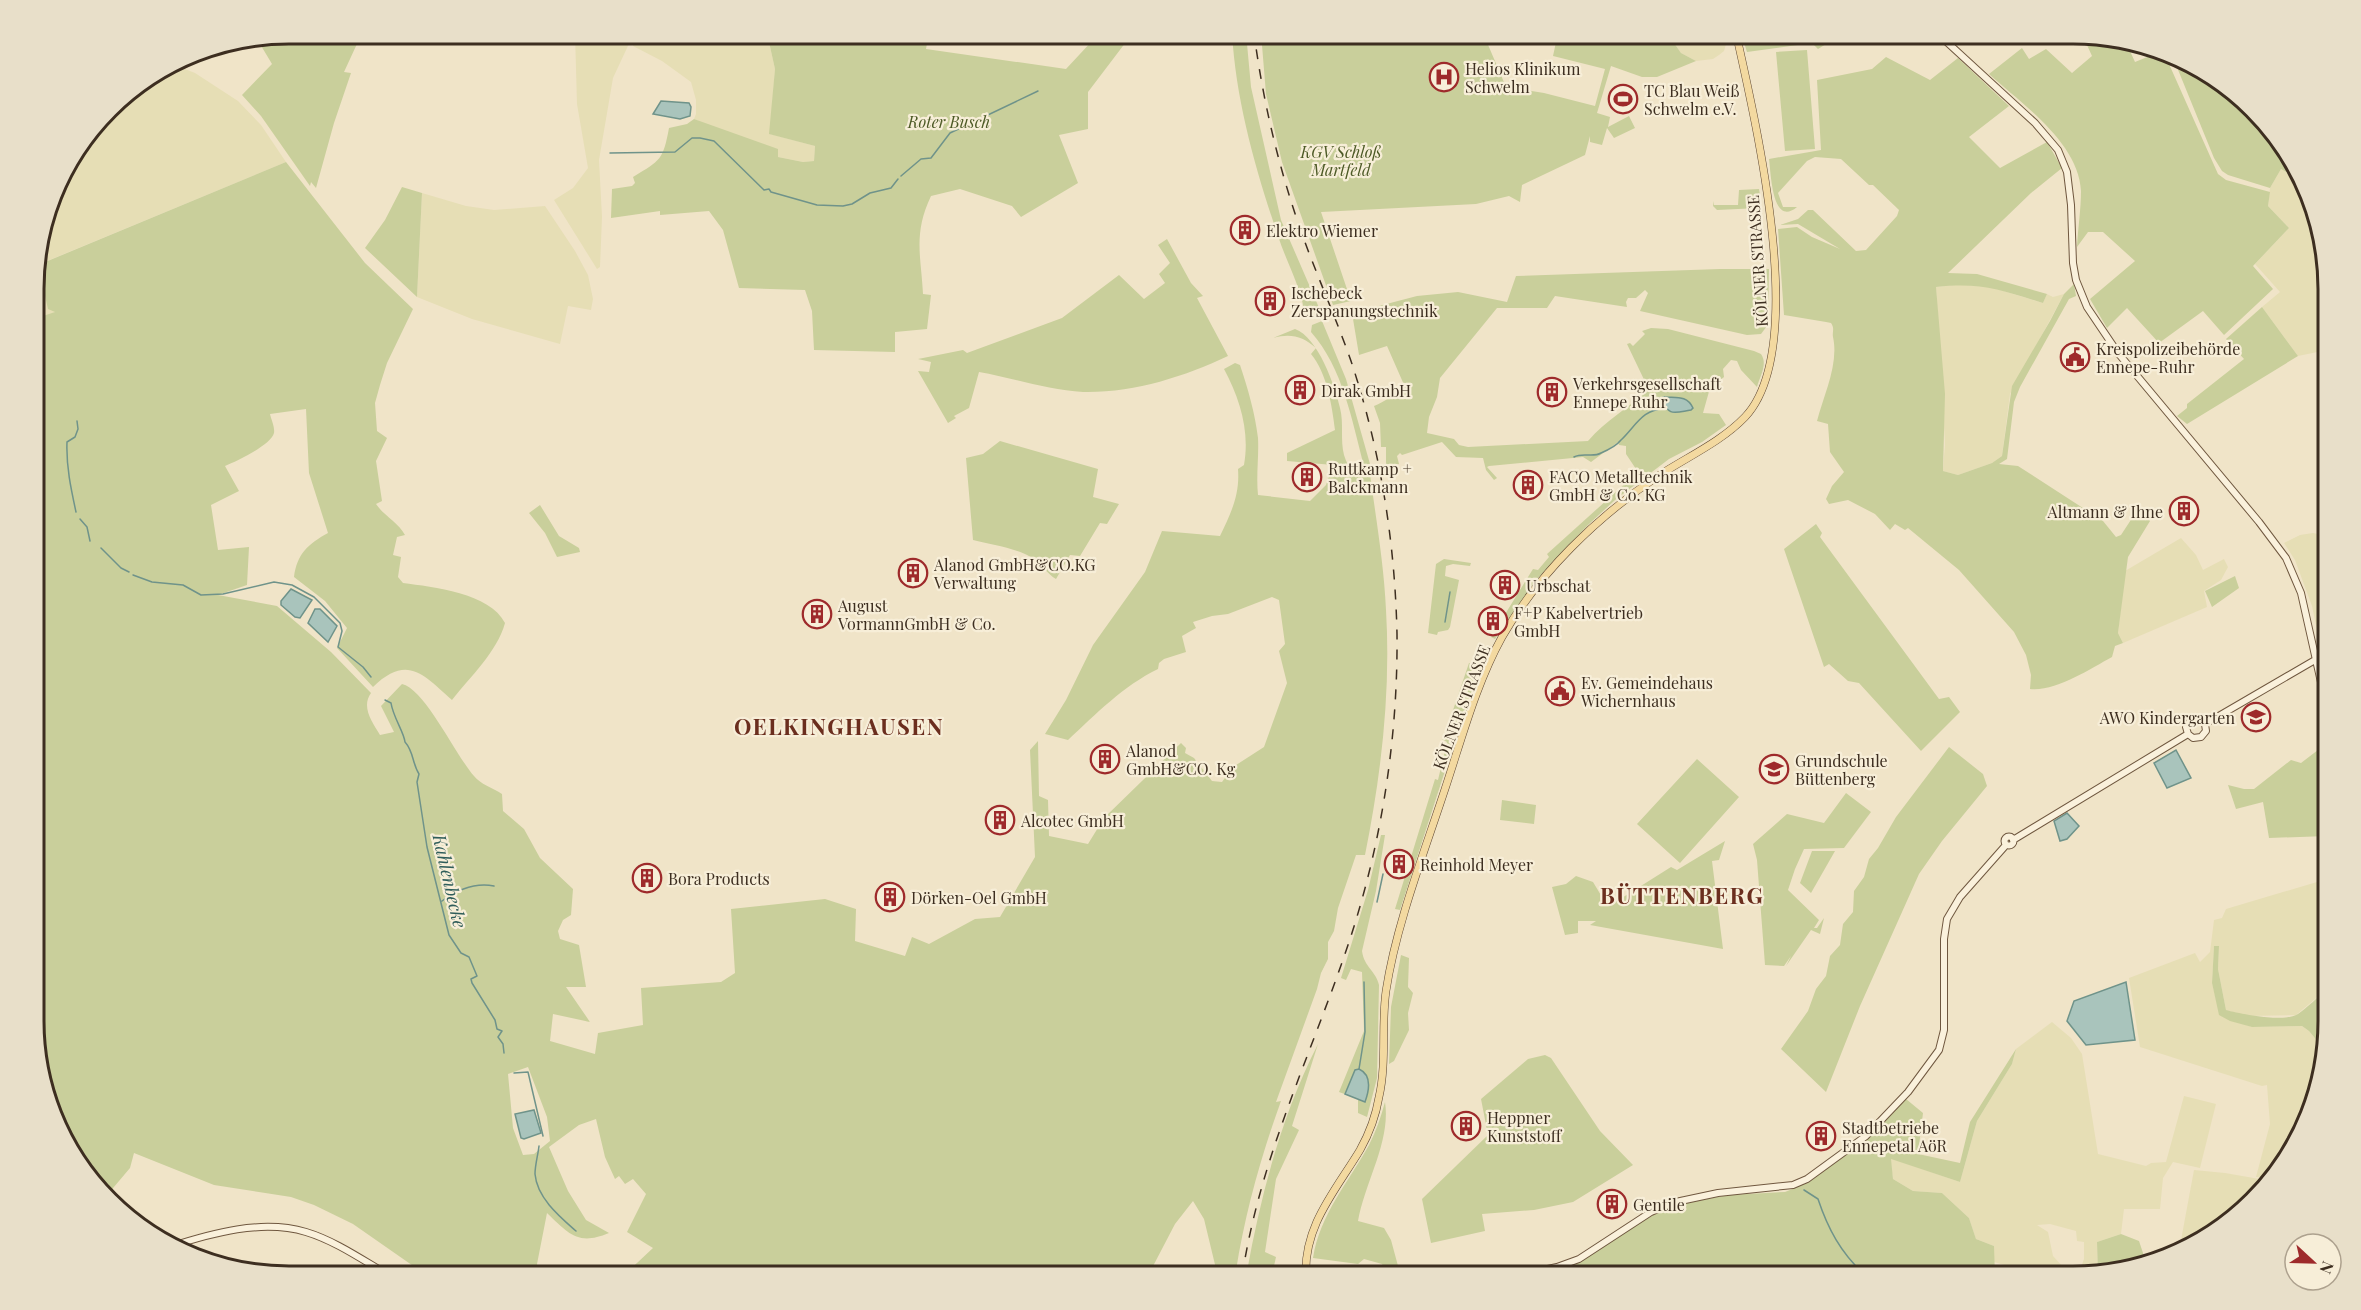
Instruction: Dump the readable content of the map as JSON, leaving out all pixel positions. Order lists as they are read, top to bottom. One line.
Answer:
{"streets":{"main road":["KÖLNER STRASSE"]},"districts":["OELKINGHAUSEN","BÜTTENBERG"],"water":["Kahlenbecke"],"parks":["Roter Busch","KGV Schloß Martfeld"],"places":{"hospital":["Helios Klinikum Schwelm"],"sports":["TC Blau Weiß Schwelm e.V."],"building":["Elektro Wiemer","Ischebeck Zerspanungstechnik","Dirak GmbH","Verkehrsgesellschaft Ennepe Ruhr","Ruttkamp + Balckmann","FACO Metalltechnik GmbH & Co. KG","Altmann & Ihne","Alanod GmbH&CO.KG Verwaltung","Urbschat","August VormannGmbH & Co.","F+P Kabelvertrieb GmbH","Alanod GmbH&CO. Kg","Alcotec GmbH","Reinhold Meyer","Bora Products","Dörken-Oel GmbH","Heppner Kunststoff","Stadtbetriebe Ennepetal AöR","Gentile"],"public building":["Kreispolizeibehörde Ennepe-Ruhr","Ev. Gemeindehaus Wichernhaus"],"school or university":["AWO Kindergarten","Grundschule Büttenberg"]},"north":"right"}
